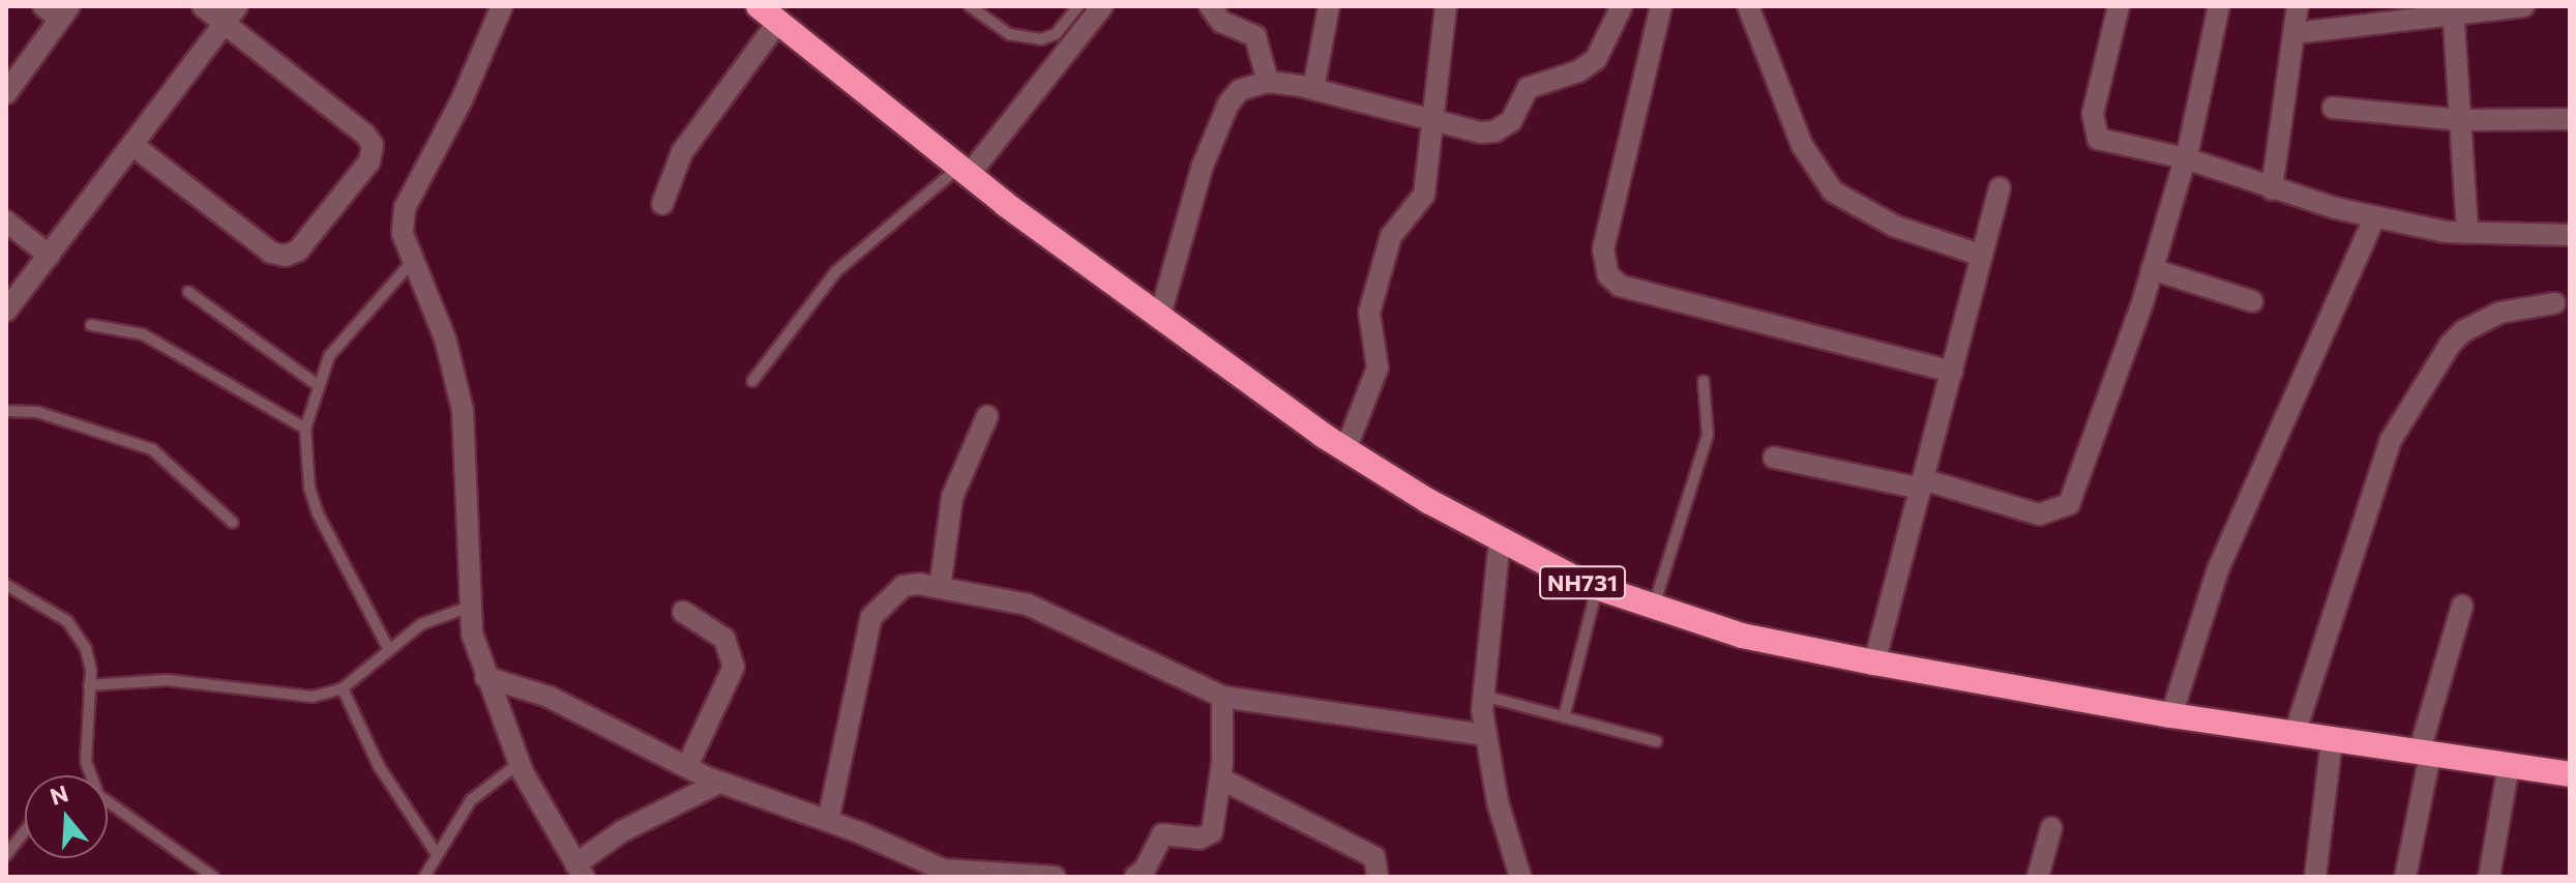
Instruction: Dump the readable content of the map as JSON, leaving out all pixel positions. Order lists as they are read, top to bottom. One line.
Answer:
{"streets":{"highway":["NH731"]},"north":"top"}
